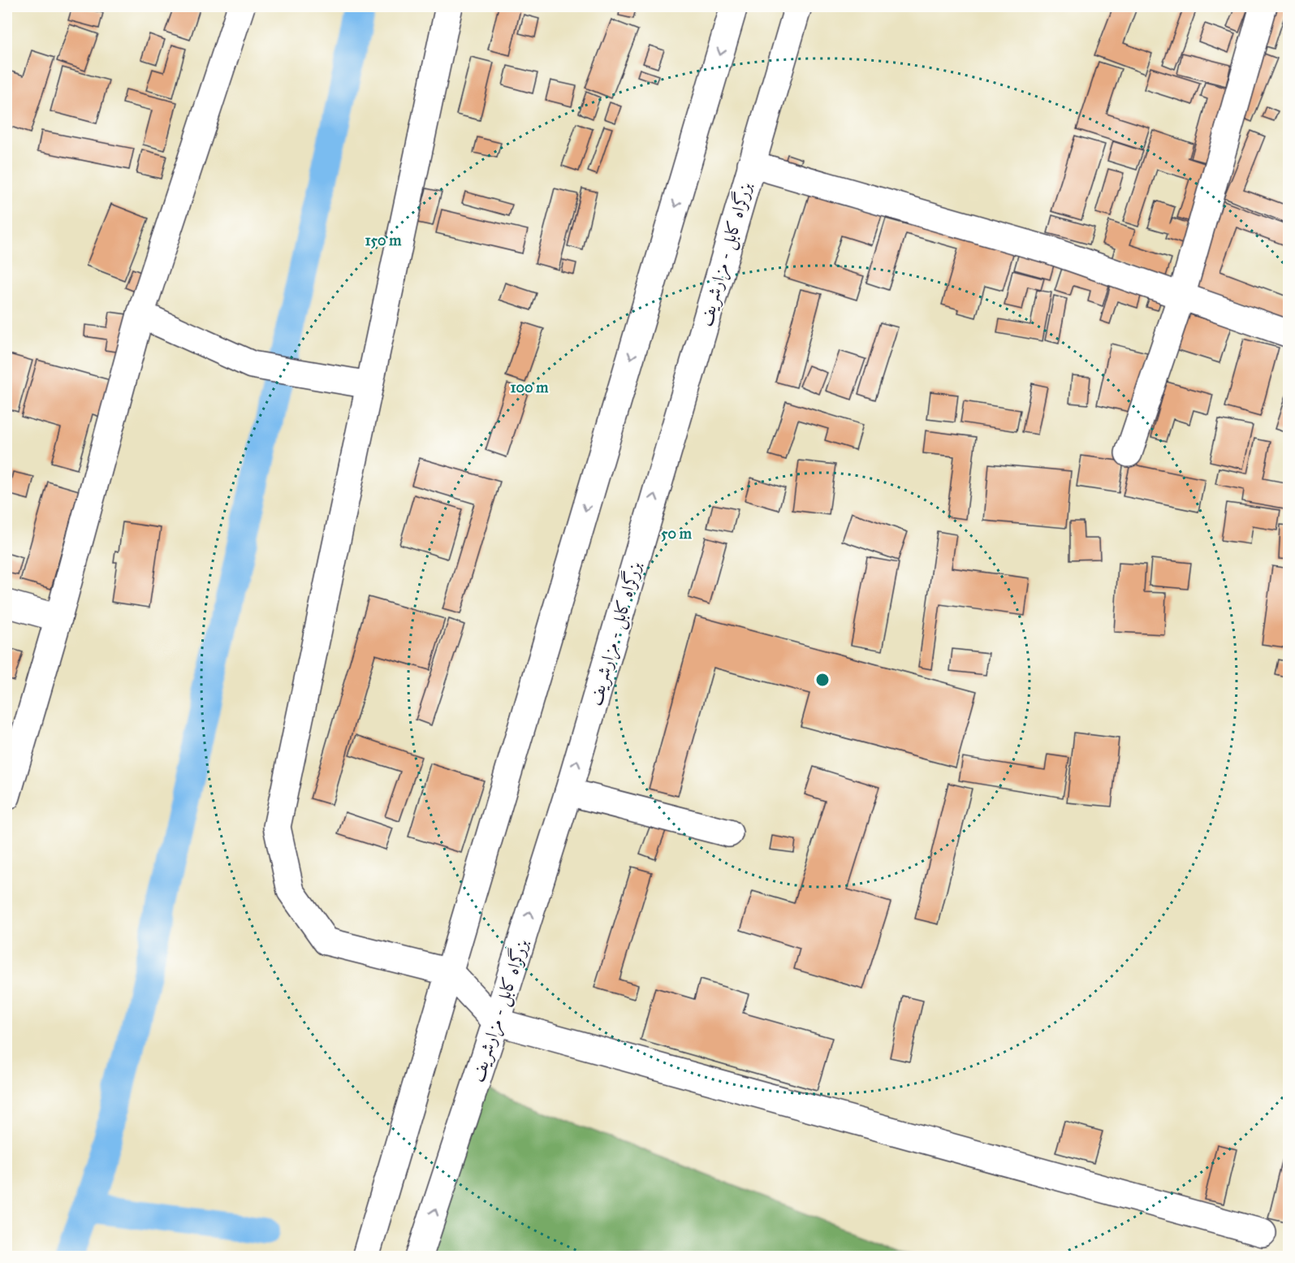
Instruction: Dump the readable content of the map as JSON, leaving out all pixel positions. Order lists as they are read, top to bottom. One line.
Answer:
{"streets":{"main road":["بزرگراه کابل - مزارشریف"]},"rings":["150 m","100 m","50 m"]}
